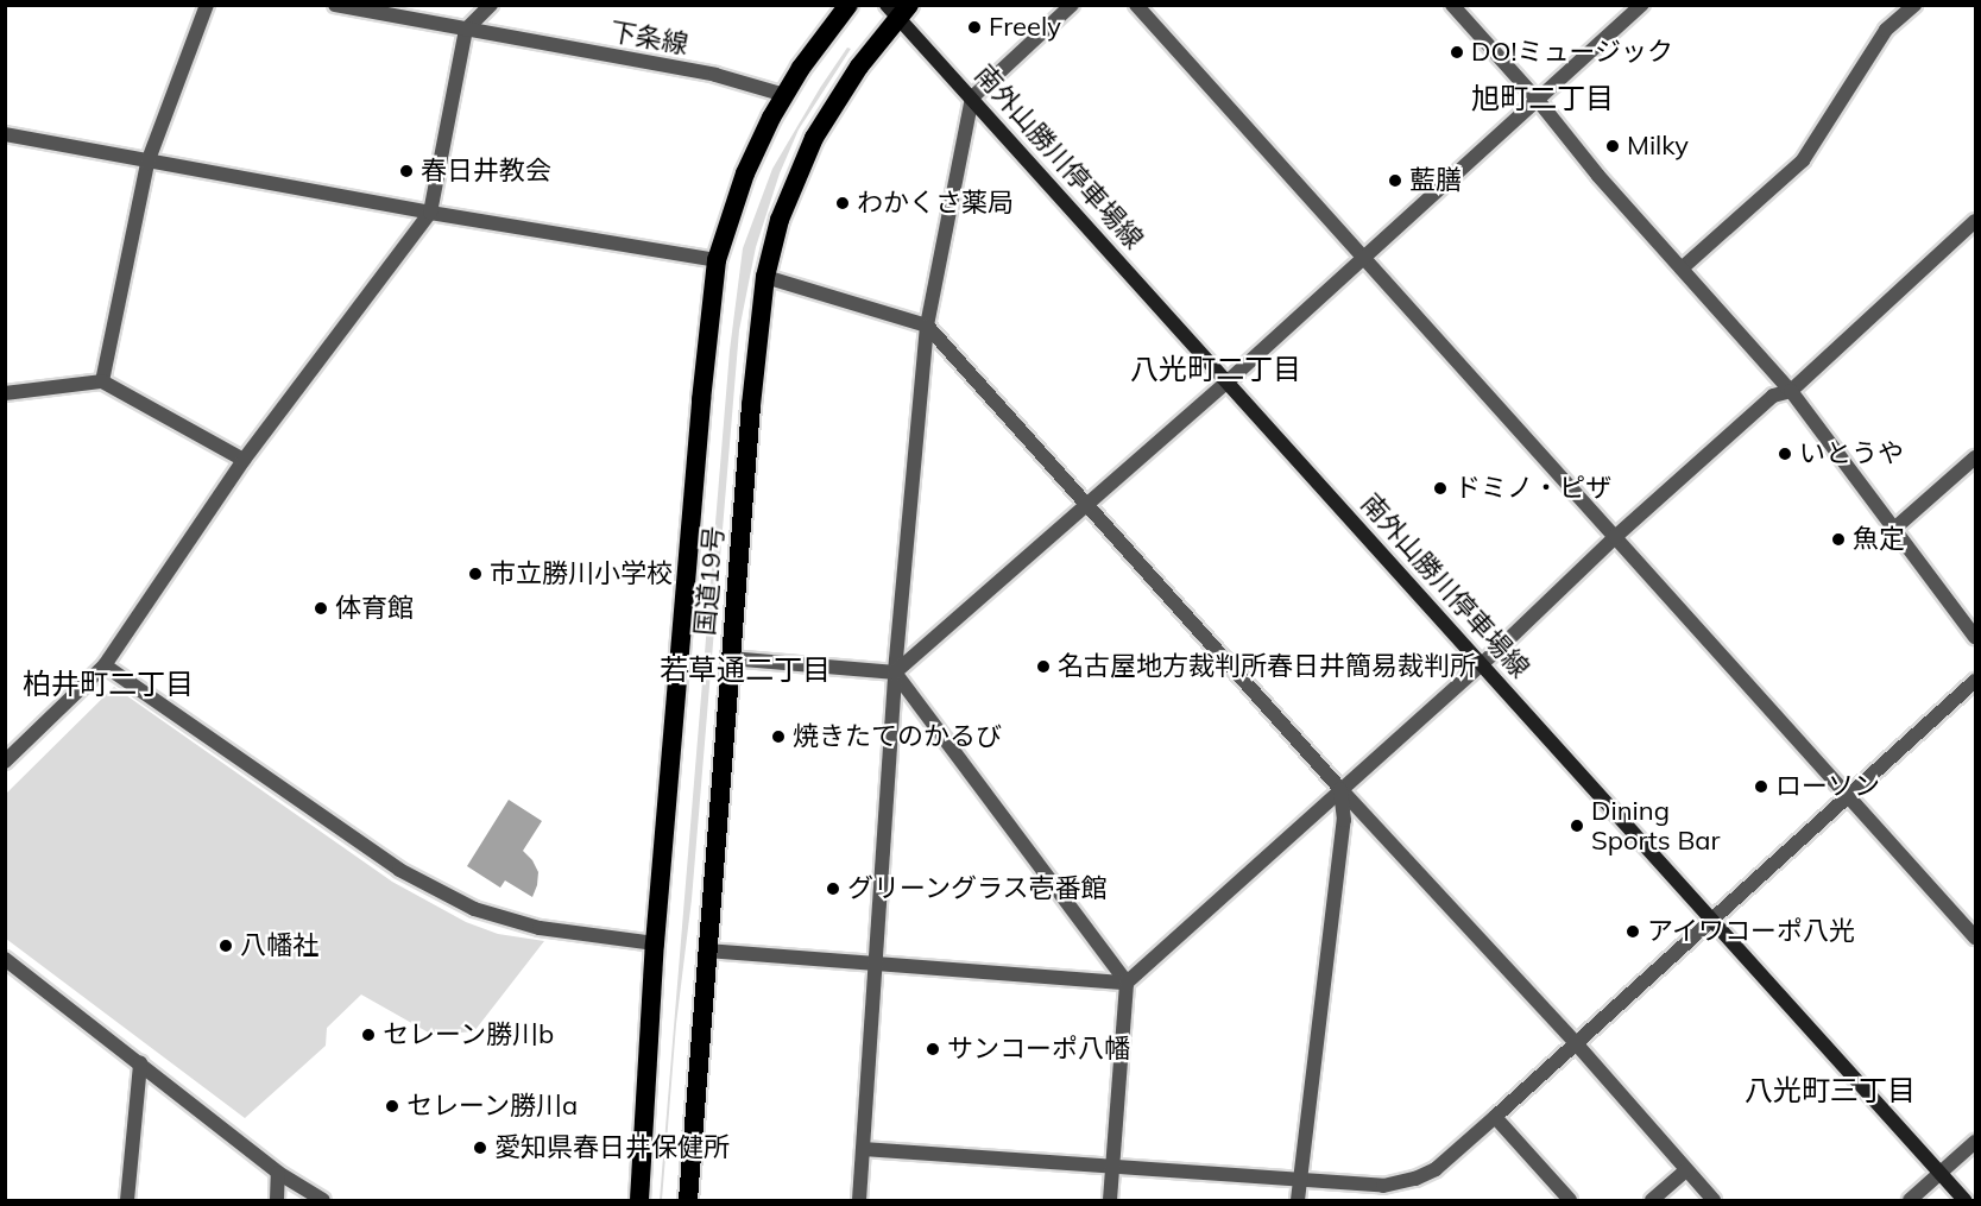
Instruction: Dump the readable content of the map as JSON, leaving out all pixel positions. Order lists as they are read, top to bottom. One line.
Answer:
{"streets":{"highway":["国道19号"],"main road":["南外山勝川停車場線"],"street":["下条線"]},"crossings":[["下条線","国道19号"],["南外山勝川停車場線","国道19号"]],"districts":["旭町二丁目","八光町二丁目","若草通二丁目","柏井町二丁目","八光町三丁目"],"places":["Freely","DO!ミュージック","Milky","春日井教会","藍膳","わかくさ薬局","いとうや","ドミノ・ピザ","魚定","市立勝川小学校","体育館","名古屋地方裁判所春日井簡易裁判所","焼きたてのかるび","ローソン","Dining Sports Bar","グリーングラス壱番館","アイワコーポ八光","八幡社","セレーン勝川b","サンコーポ八幡","セレーン勝川a","愛知県春日井保健所"]}
